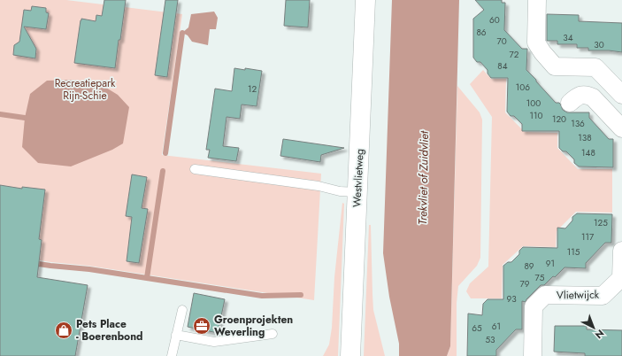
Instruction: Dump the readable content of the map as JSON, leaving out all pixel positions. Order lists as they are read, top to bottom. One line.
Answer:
{"streets":{"street":["Westvlietweg","Vlietwijck"]},"water":["Trekvliet of Zuidvliet"],"parks":["Recreatiepark Rijn-Schie"],"places":{"office":["Groenprojekten Weverling"],"shop":["Pets Place - Boerenbond"]},"house_numbers":["60","86","34","70","30","72","84","106","12","100","110","120","136","138","148","125","117","115","91","89","75","79","93","61","65","53"],"north":"bottom right"}
